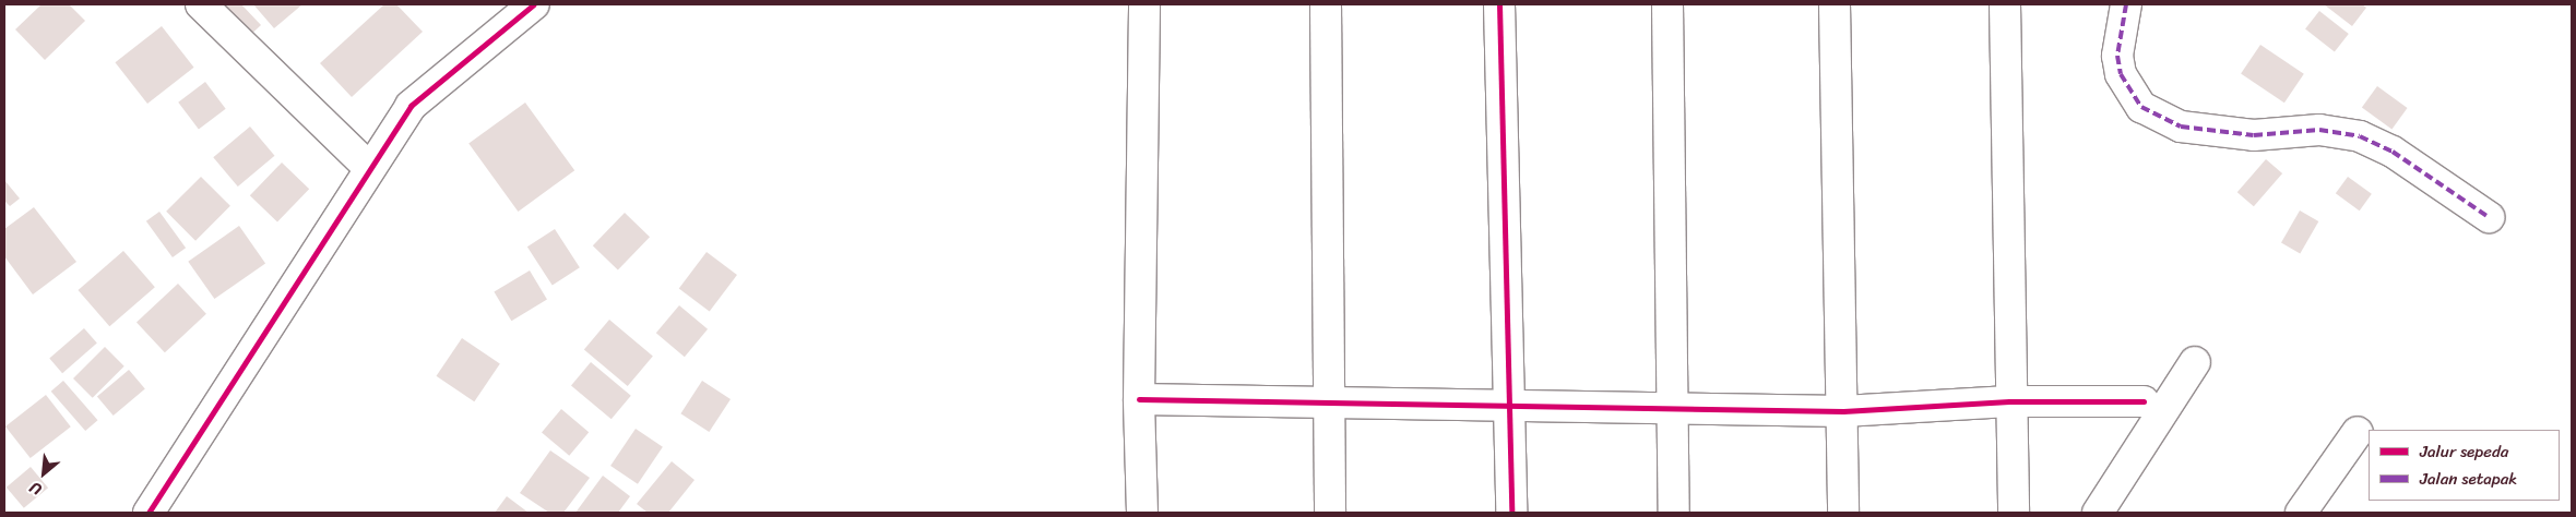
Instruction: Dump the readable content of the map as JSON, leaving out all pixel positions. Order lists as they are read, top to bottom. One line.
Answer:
{"legend":["Jalur sepeda","Jalan setapak"],"north":"bottom left"}
